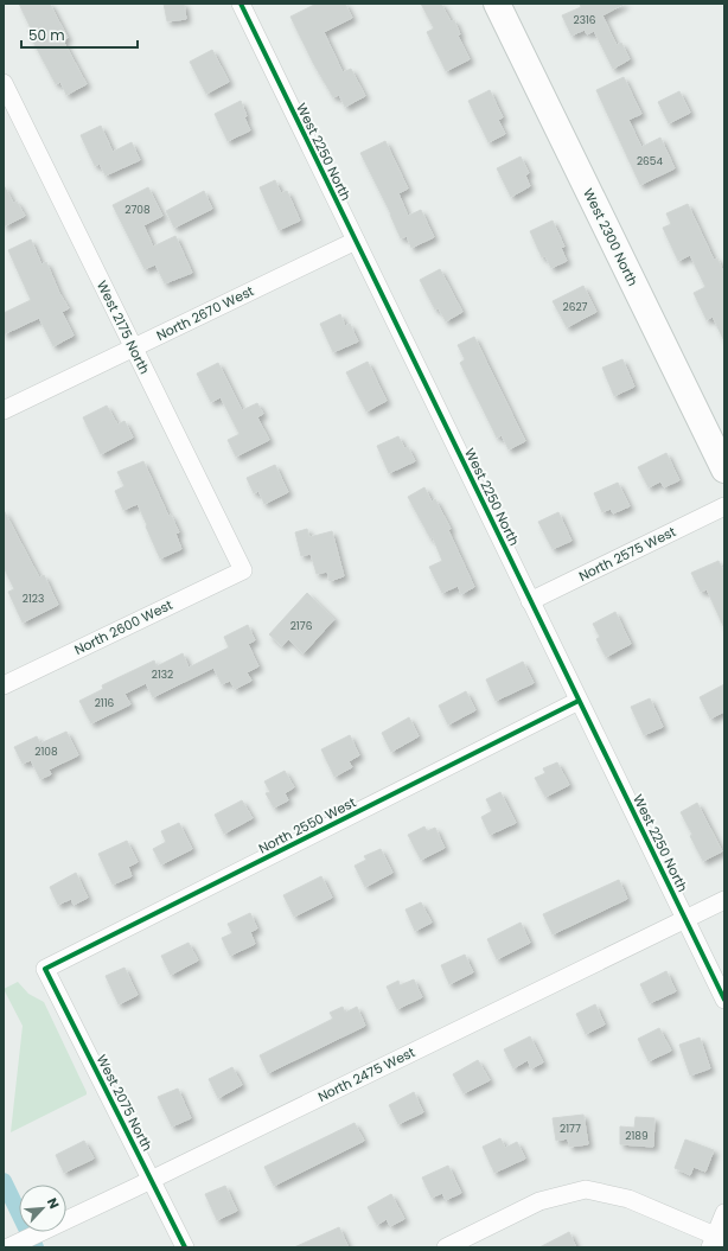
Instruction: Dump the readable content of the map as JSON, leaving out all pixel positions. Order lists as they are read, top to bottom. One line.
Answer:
{"streets":{"street":["West 2250 North","West 2300 North","North 2670 West","West 2175 North","North 2575 West","North 2600 West","North 2550 West","North 2475 West","West 2075 North"]},"crossings":[["West 2250 North","North 2670 West"],["West 2250 North","North 2575 West"],["West 2250 North","North 2550 West"],["West 2250 North","North 2475 West"],["North 2670 West","West 2175 North"],["West 2175 North","North 2600 West"],["North 2550 West","West 2075 North"],["North 2475 West","West 2075 North"]],"house_numbers":["2316","2654","2708","2627","2123","2176","2132","2116","2108","2177","2189"],"scale_bar":"50 m","north":"top right"}
